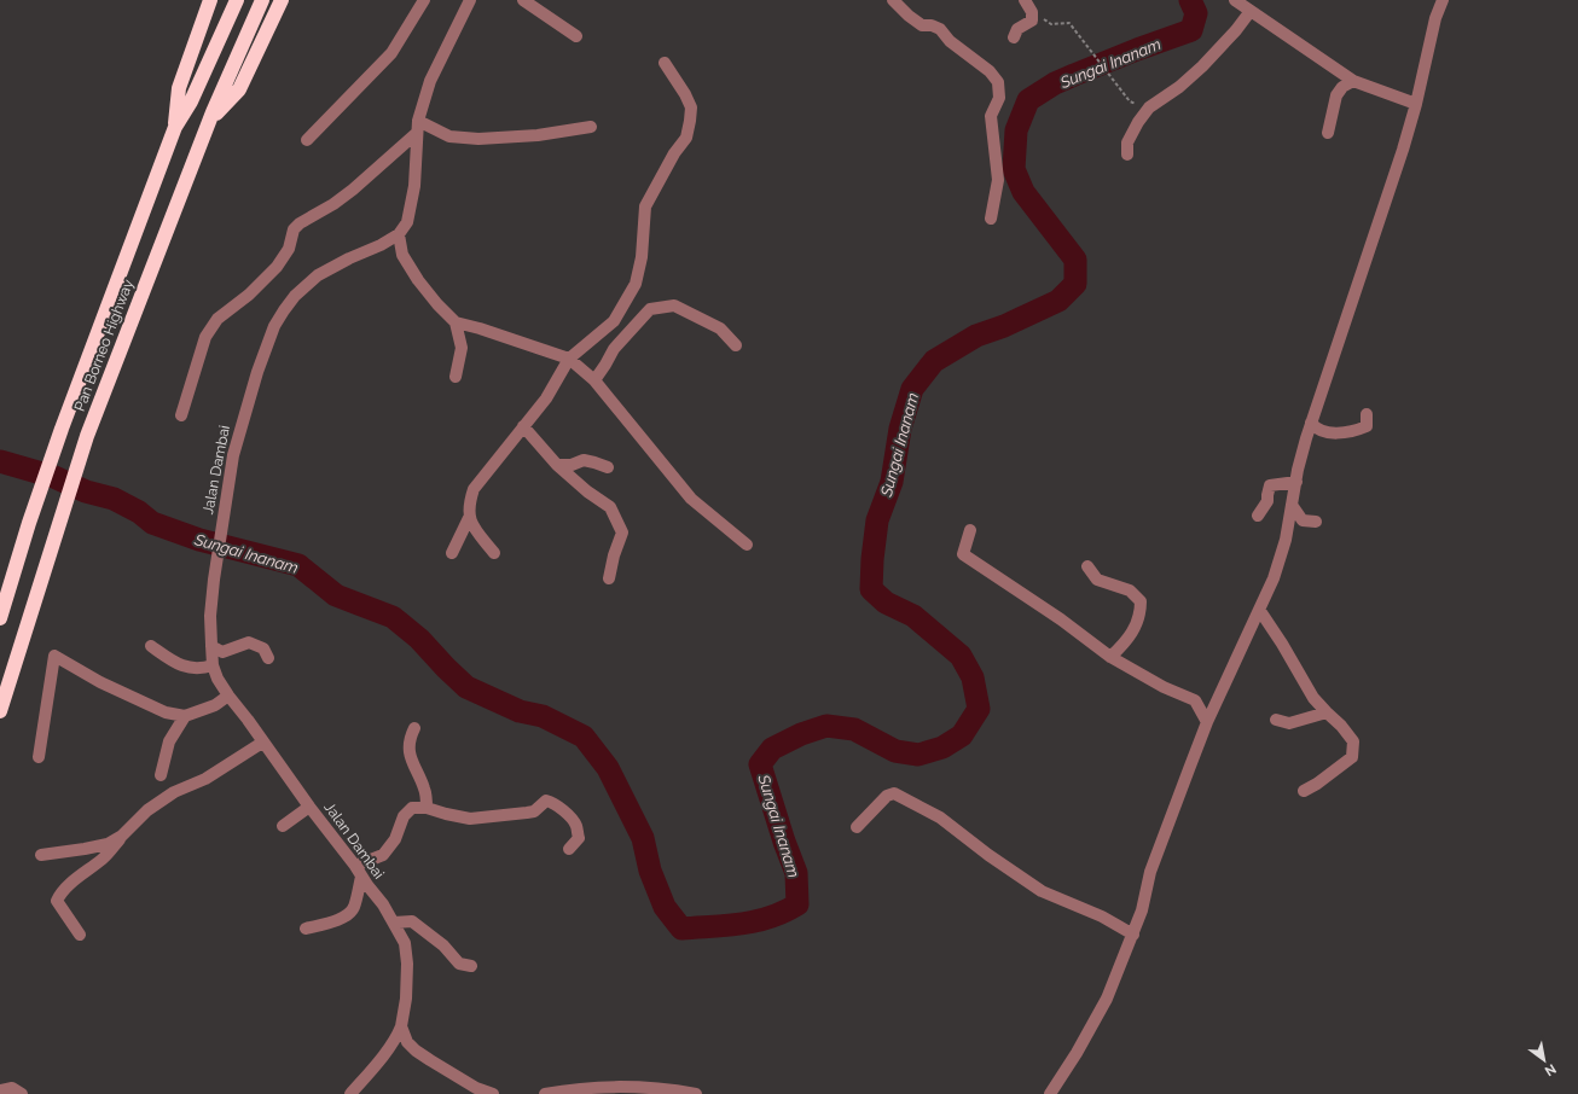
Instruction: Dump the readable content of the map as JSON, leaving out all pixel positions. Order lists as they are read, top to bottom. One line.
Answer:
{"streets":{"highway":["Pan Borneo Highway"],"street":["Jalan Dambai"]},"water":["Sungai Inanam"],"north":"bottom right"}
